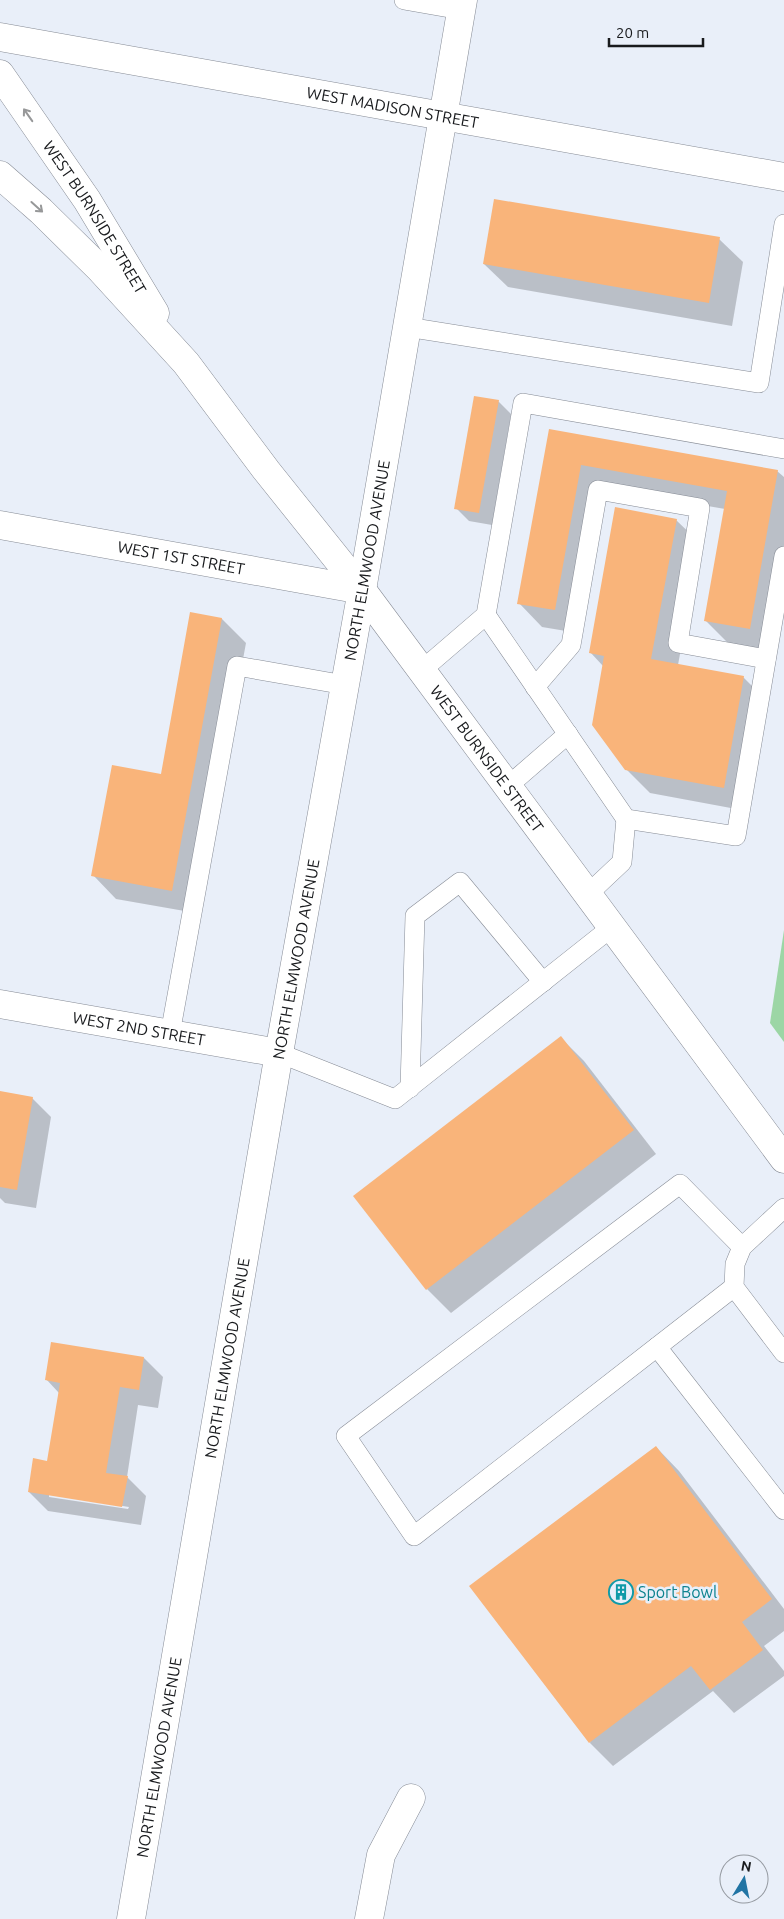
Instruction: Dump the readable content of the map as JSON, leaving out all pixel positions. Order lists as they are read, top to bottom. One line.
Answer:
{"streets":{"street":["WEST MADISON STREET","WEST BURNSIDE STREET","WEST 1ST STREET","NORTH ELMWOOD AVENUE","WEST 2ND STREET"]},"crossings":[["WEST MADISON STREET","NORTH ELMWOOD AVENUE"],["WEST BURNSIDE STREET","WEST 1ST STREET"],["WEST BURNSIDE STREET","NORTH ELMWOOD AVENUE"],["WEST 1ST STREET","NORTH ELMWOOD AVENUE"],["NORTH ELMWOOD AVENUE","WEST 2ND STREET"]],"places":{"building":["Sport Bowl"]},"scale_bar":"20 m","north":"top"}
